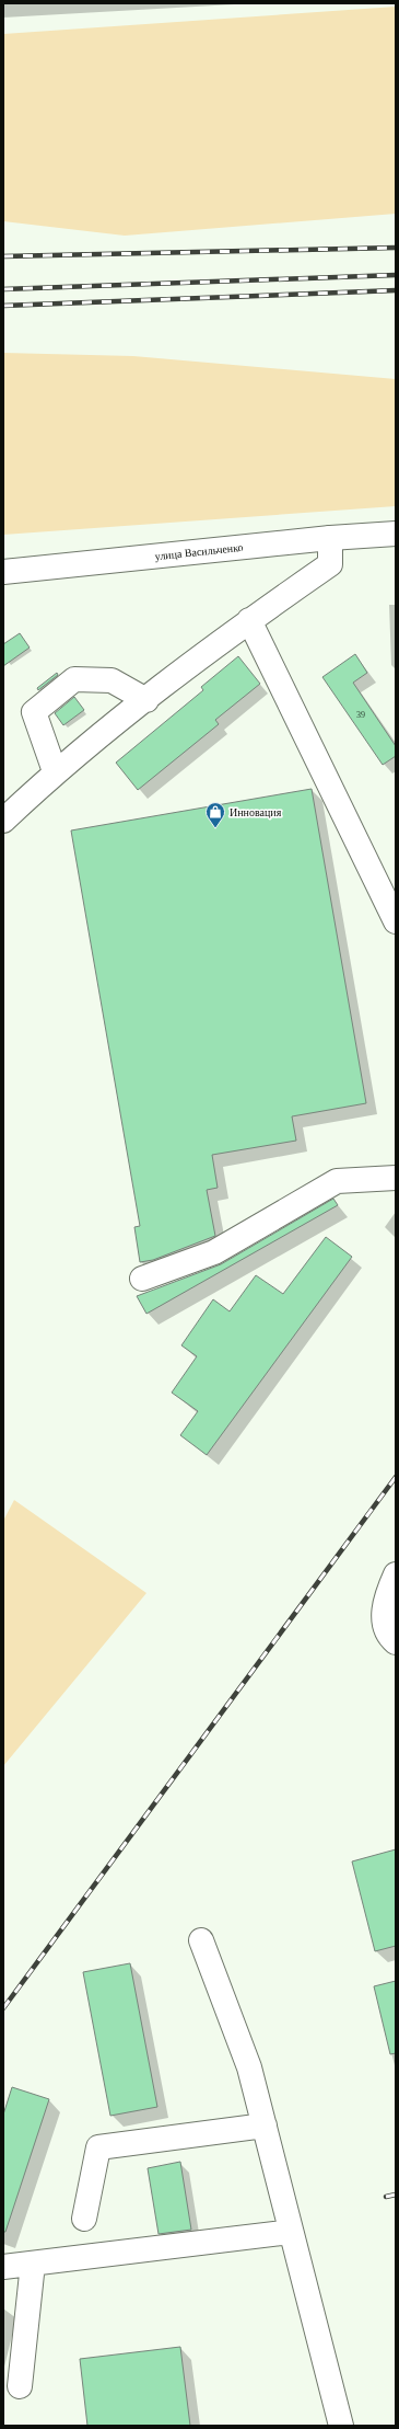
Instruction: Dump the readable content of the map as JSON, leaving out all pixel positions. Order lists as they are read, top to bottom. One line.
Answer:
{"streets":{"street":["улица Васильченко"]},"places":{"shop":["Инновация"]},"house_numbers":["39"]}
